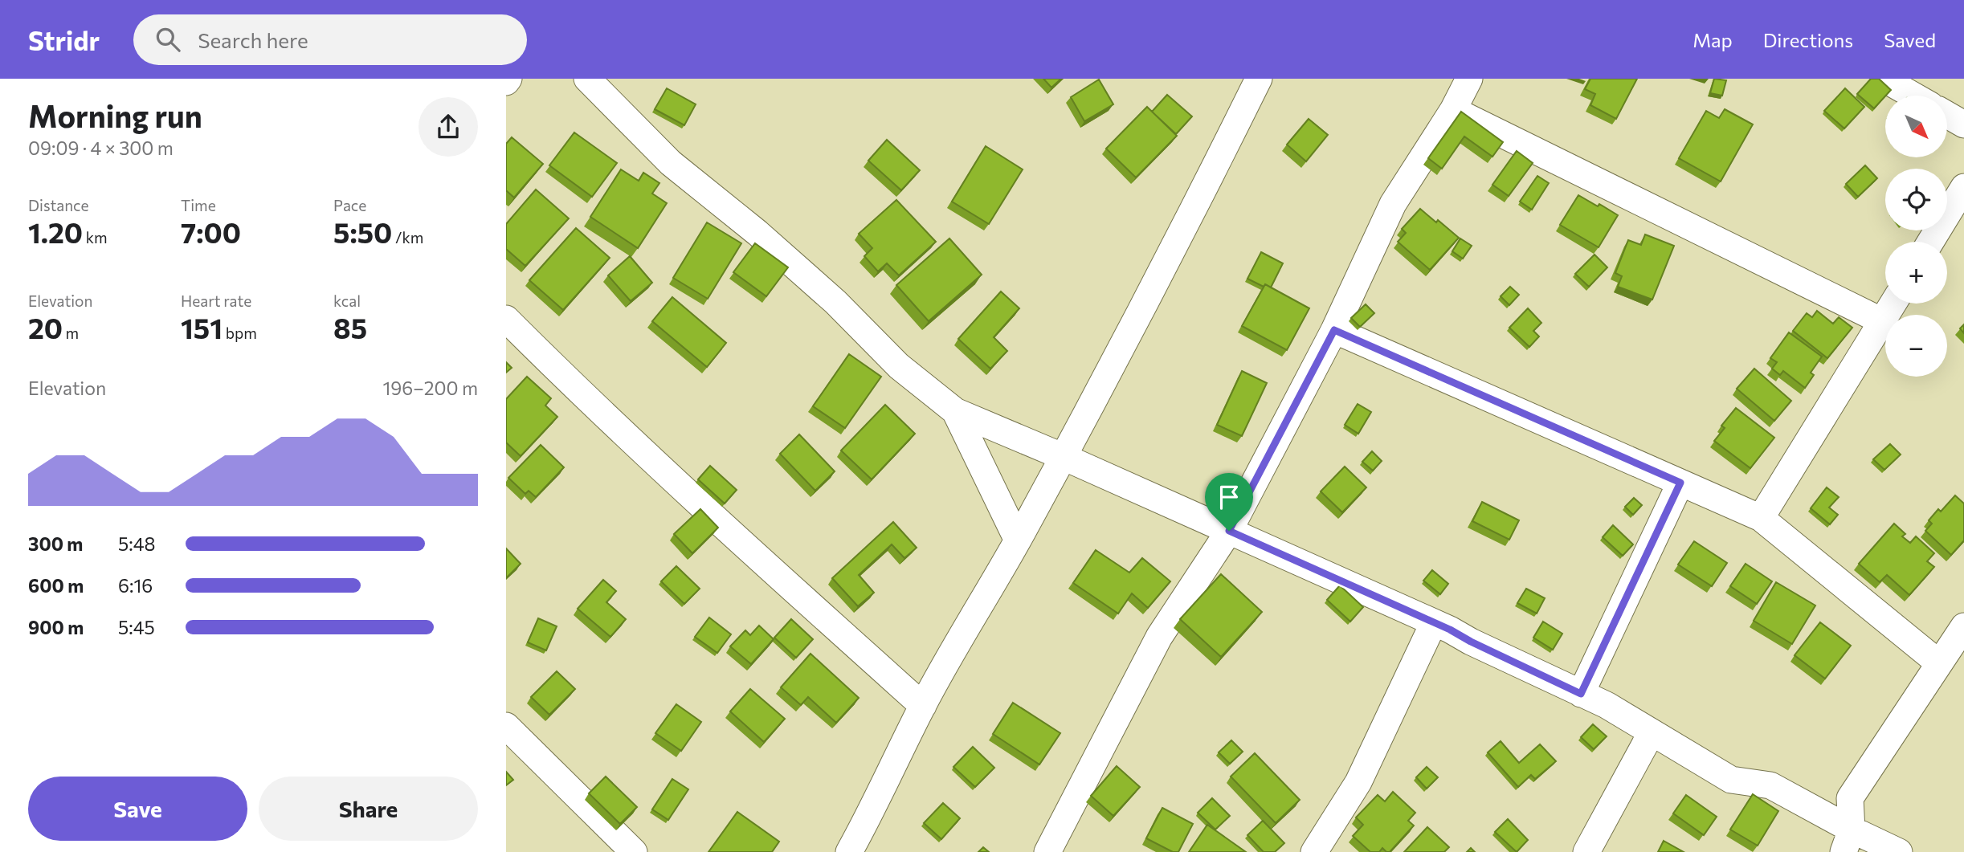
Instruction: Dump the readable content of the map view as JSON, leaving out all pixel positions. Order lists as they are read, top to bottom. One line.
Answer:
{"north":"bottom right","page":{"header":"Stridr","search":"Search here","nav":["Map","Directions","Saved"],"heading":["Morning run","09:09 · 4 × 300 m"],"map_buttons":["+","−"],"stats":[["Distance","1.20 km"],["Time","7:00"],["Pace","5:50 /km"],["Elevation","20 m"],["Heart rate","151 bpm"],["kcal","85"]],"chart":["Elevation","196–200 m"],"list":[{"name":"300 m","note":"5:48"},{"name":"600 m","note":"6:16"},{"name":"900 m","note":"5:45"}],"buttons":["Save","Share"]}}
